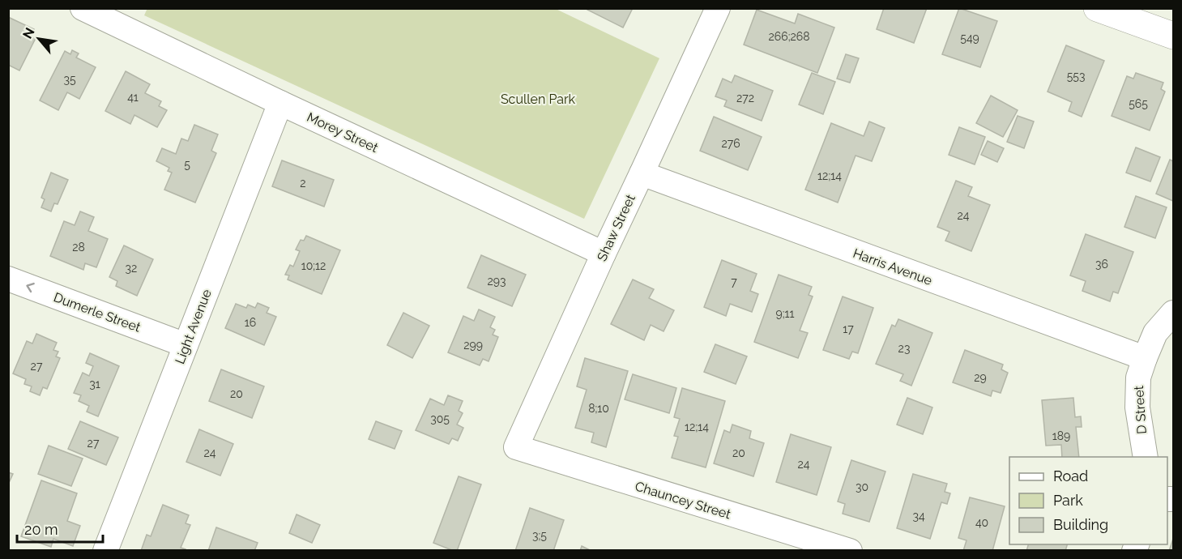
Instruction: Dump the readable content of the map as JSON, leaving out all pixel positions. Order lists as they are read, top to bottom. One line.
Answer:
{"streets":{"street":["Morey Street","Shaw Street","Harris Avenue","Dumerle Street","Light Avenue","D Street","Chauncey Street"]},"crossings":[["Morey Street","Shaw Street"],["Morey Street","Light Avenue"],["Shaw Street","Harris Avenue"],["Shaw Street","Chauncey Street"],["Harris Avenue","D Street"],["Dumerle Street","Light Avenue"]],"one_way":["Dumerle Street"],"parks":["Scullen Park"],"house_numbers":["266;268","549","553","35","41","272","565","276","5","12;14","2","24","28","36","10;12","32","293","7","9;11","16","17","299","23","27","29","31","20","8;10","305","12;14","189","27","24","20","24","30","34","40","3;5"],"legend":["Road","Park","Building"],"scale_bar":"20 m","north":"top left"}
